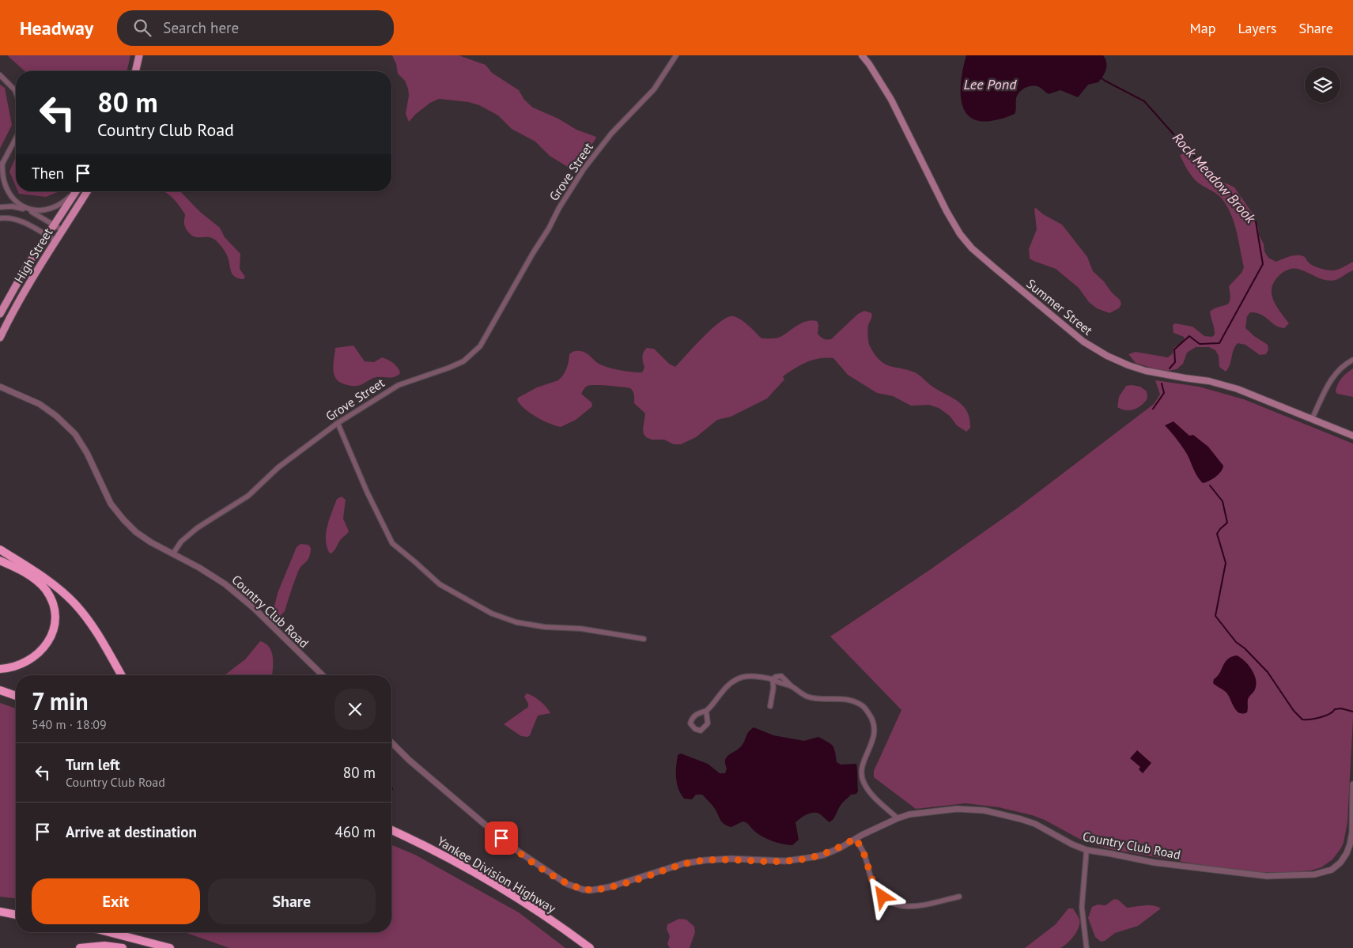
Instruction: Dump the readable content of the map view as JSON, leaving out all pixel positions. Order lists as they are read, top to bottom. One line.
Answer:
{"streets":{"highway":["Yankee Division Highway"],"main road":["High Street","Summer Street"],"street":["Grove Street","Country Club Road"]},"crossings":[["Grove Street","Country Club Road"]],"water":["Lee Pond","Rock Meadow Brook"],"page":{"header":"Headway","search":"Search here","nav":["Map","Layers","Share"],"turn":["80 m","Country Club Road"],"then":"Then","heading":["7 min","540 m · 18:09"],"list":[{"name":"Turn left","note":"Country Club Road","value":"80 m"},{"name":"Arrive at destination","value":"460 m"}],"buttons":["Exit","Share"]}}
